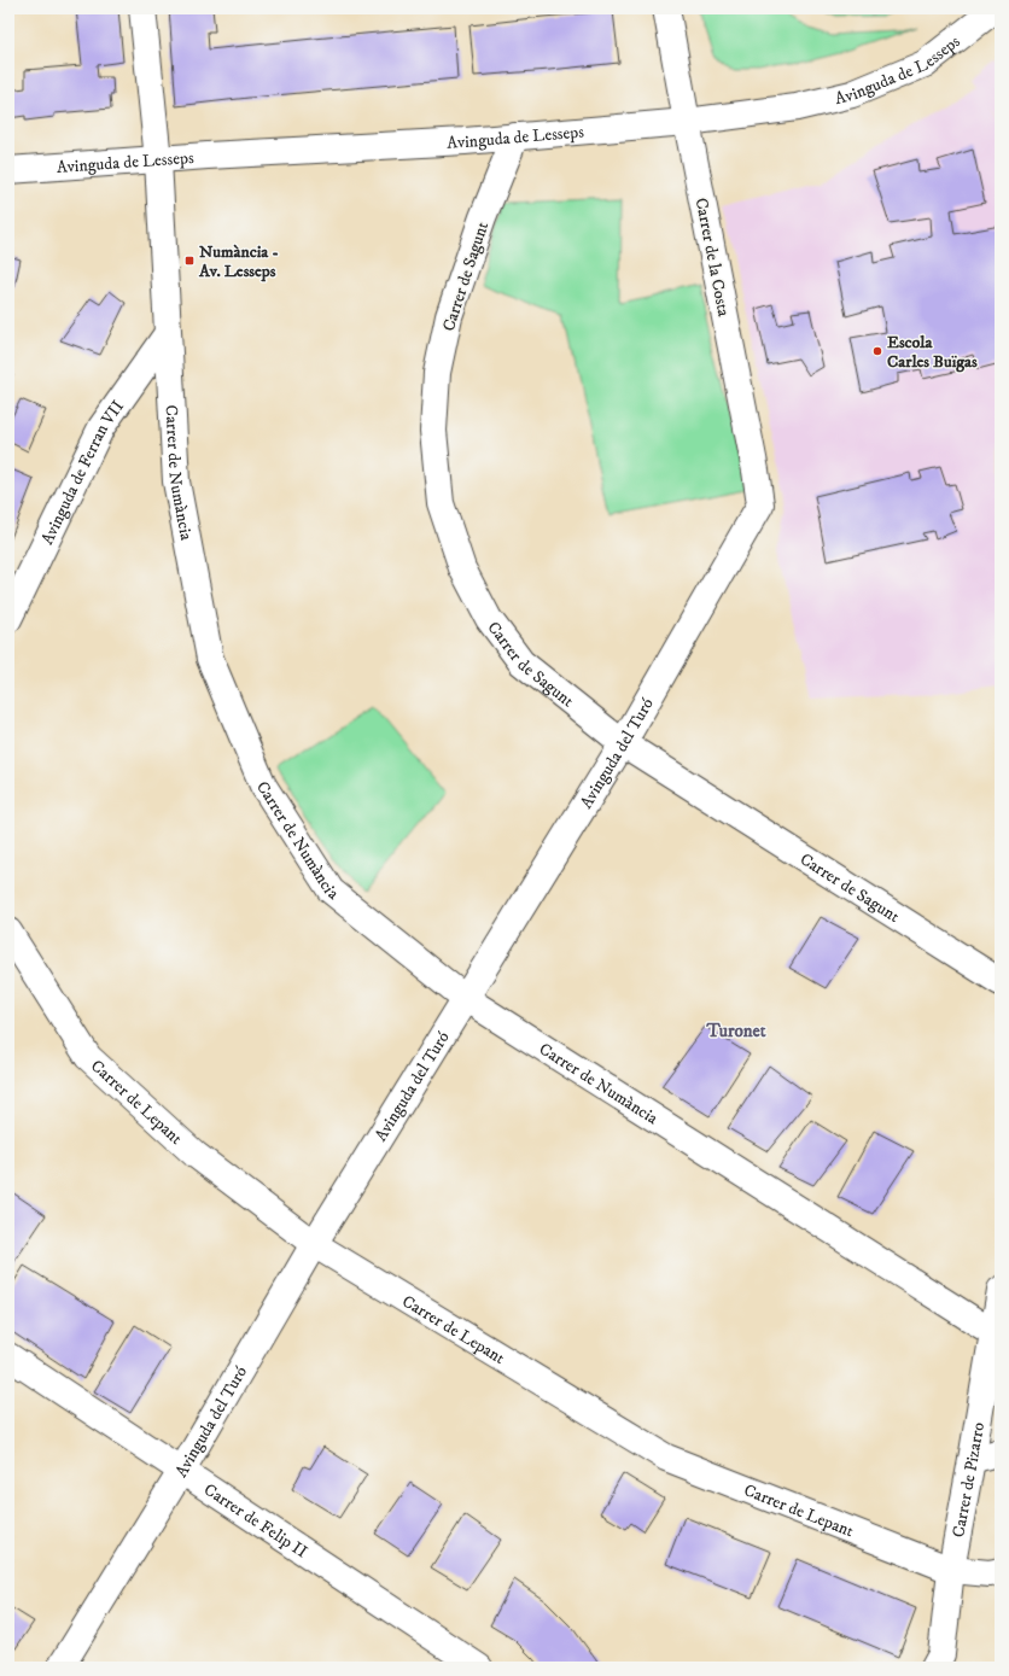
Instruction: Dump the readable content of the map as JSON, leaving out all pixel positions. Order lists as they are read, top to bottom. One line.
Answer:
{"streets":{"street":["Avinguda de Lesseps","Carrer de la Costa","Carrer de Sagunt","Carrer de Numància","Avinguda de Ferran VII","Avinguda del Turó","Carrer de Lepant","Carrer de Pizarro","Carrer de Felip II"]},"crossings":[["Avinguda de Lesseps","Carrer de la Costa"],["Avinguda de Lesseps","Carrer de Sagunt"],["Avinguda de Lesseps","Carrer de Numància"],["Carrer de la Costa","Avinguda del Turó"],["Carrer de Sagunt","Avinguda del Turó"],["Carrer de Numància","Avinguda de Ferran VII"],["Carrer de Numància","Avinguda del Turó"],["Carrer de Numància","Carrer de Pizarro"],["Avinguda del Turó","Carrer de Lepant"],["Avinguda del Turó","Carrer de Felip II"],["Carrer de Lepant","Carrer de Pizarro"]],"districts":["Turonet"],"places":{"transit":["Numància - Av. Lesseps"],"other":["Escola Carles Buïgas"]}}
